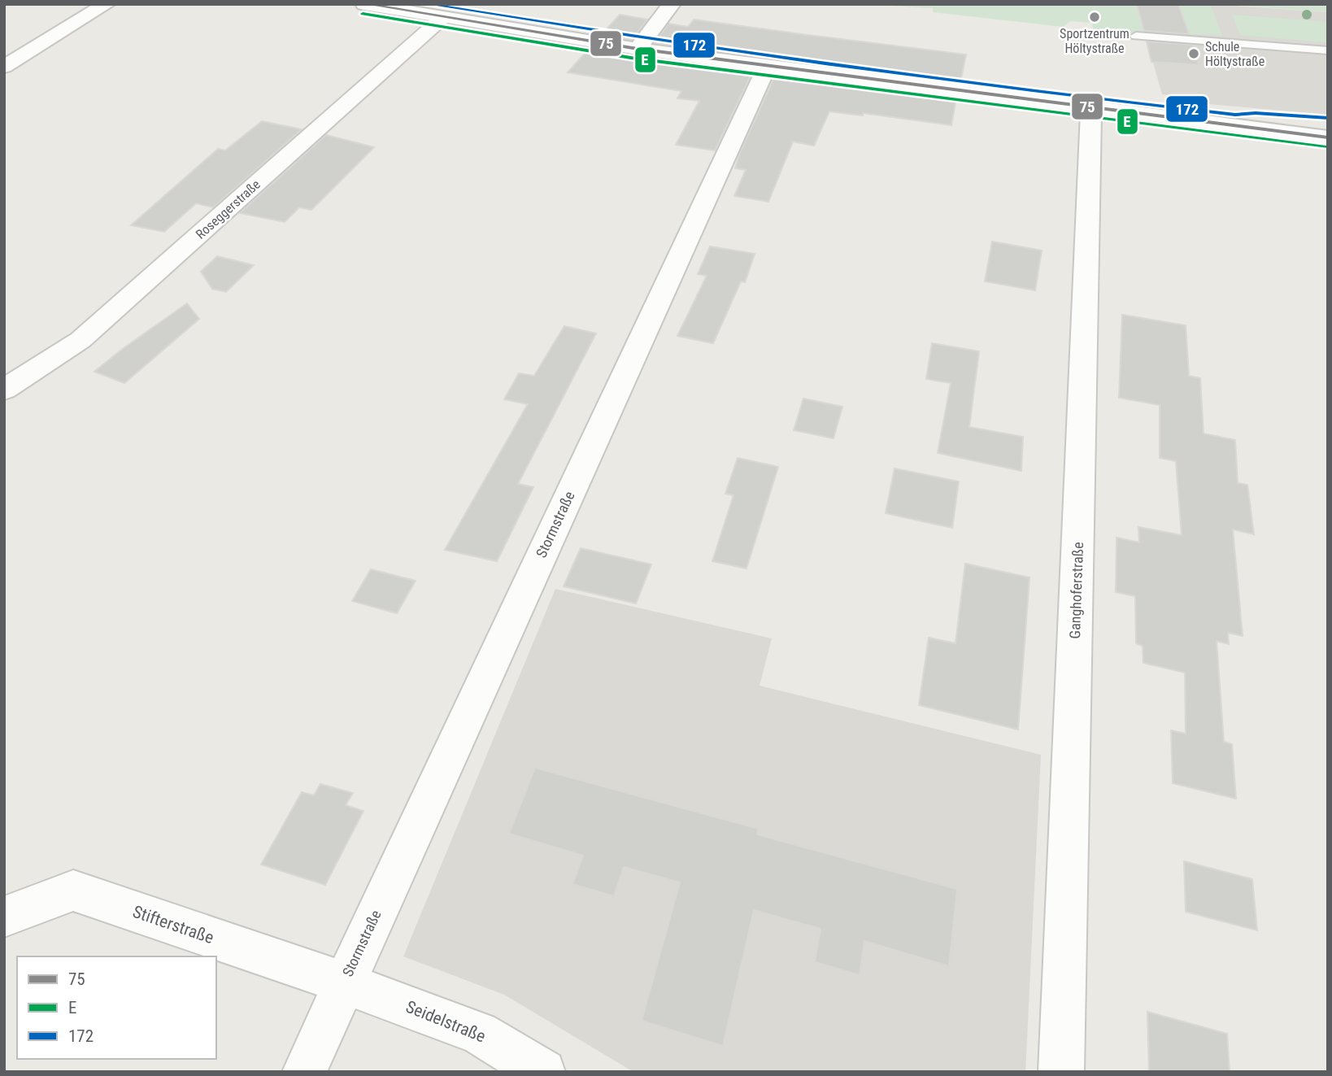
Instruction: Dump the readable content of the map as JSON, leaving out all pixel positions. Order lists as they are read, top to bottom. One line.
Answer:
{"streets":{"street":["Roseggerstraße","Stormstraße","Ganghoferstraße","Stifterstraße","Seidelstraße"]},"crossings":[["Stormstraße","Stifterstraße"],["Stormstraße","Seidelstraße"],["Stifterstraße","Seidelstraße"]],"places":["Sportzentrum Höltystraße","Schule Höltystraße"],"lines":["transit line 75","transit line 172","transit line E"],"legend":["75","E","172"]}
